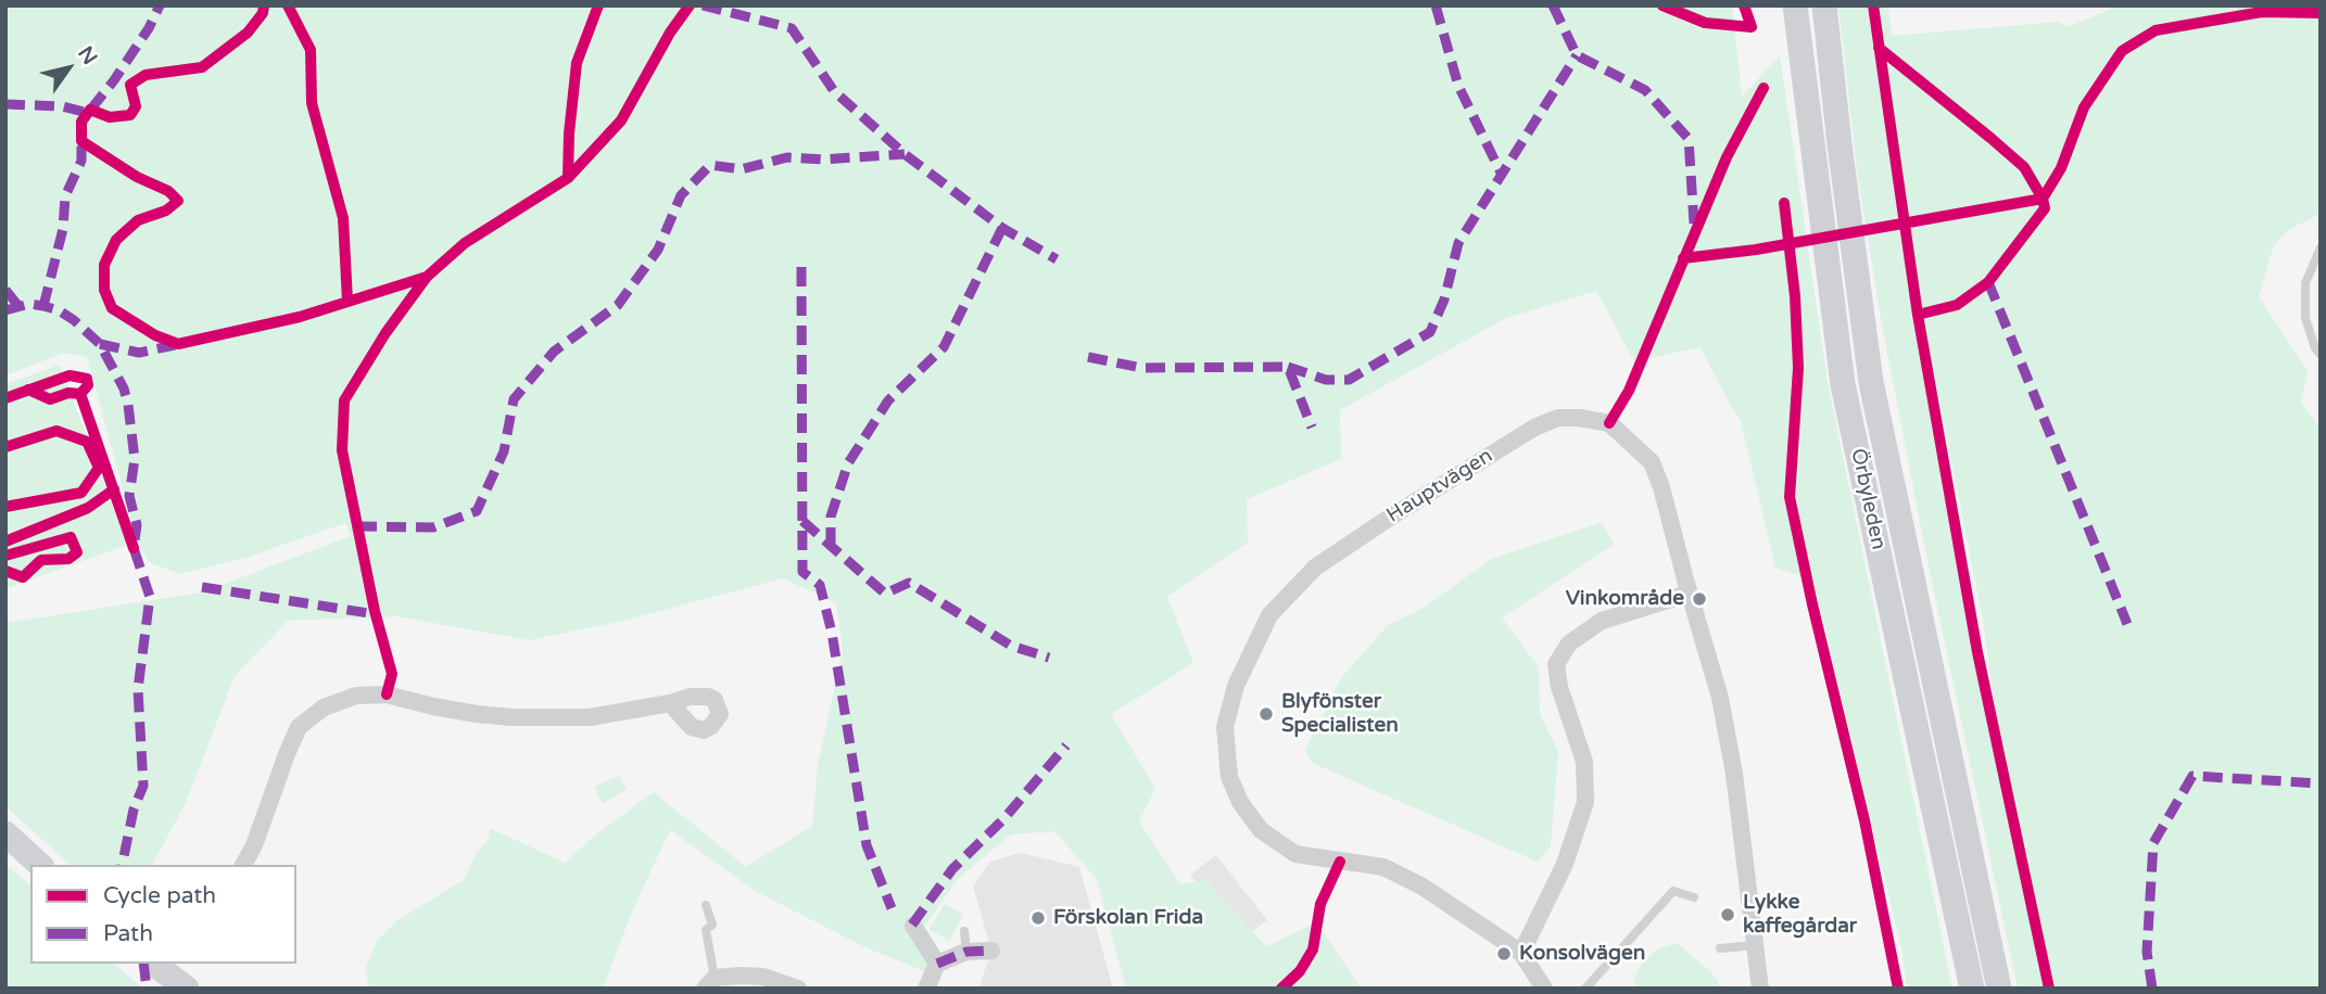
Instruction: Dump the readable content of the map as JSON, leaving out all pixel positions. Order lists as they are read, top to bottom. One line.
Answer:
{"streets":{"main road":["Örbyleden"],"street":["Hauptvägen"]},"places":["Vinkområde","Blyfönster Specialisten","Lykke kaffegårdar","Förskolan Frida","Konsolvägen"],"legend":["Cycle path","Path"],"north":"top right"}
